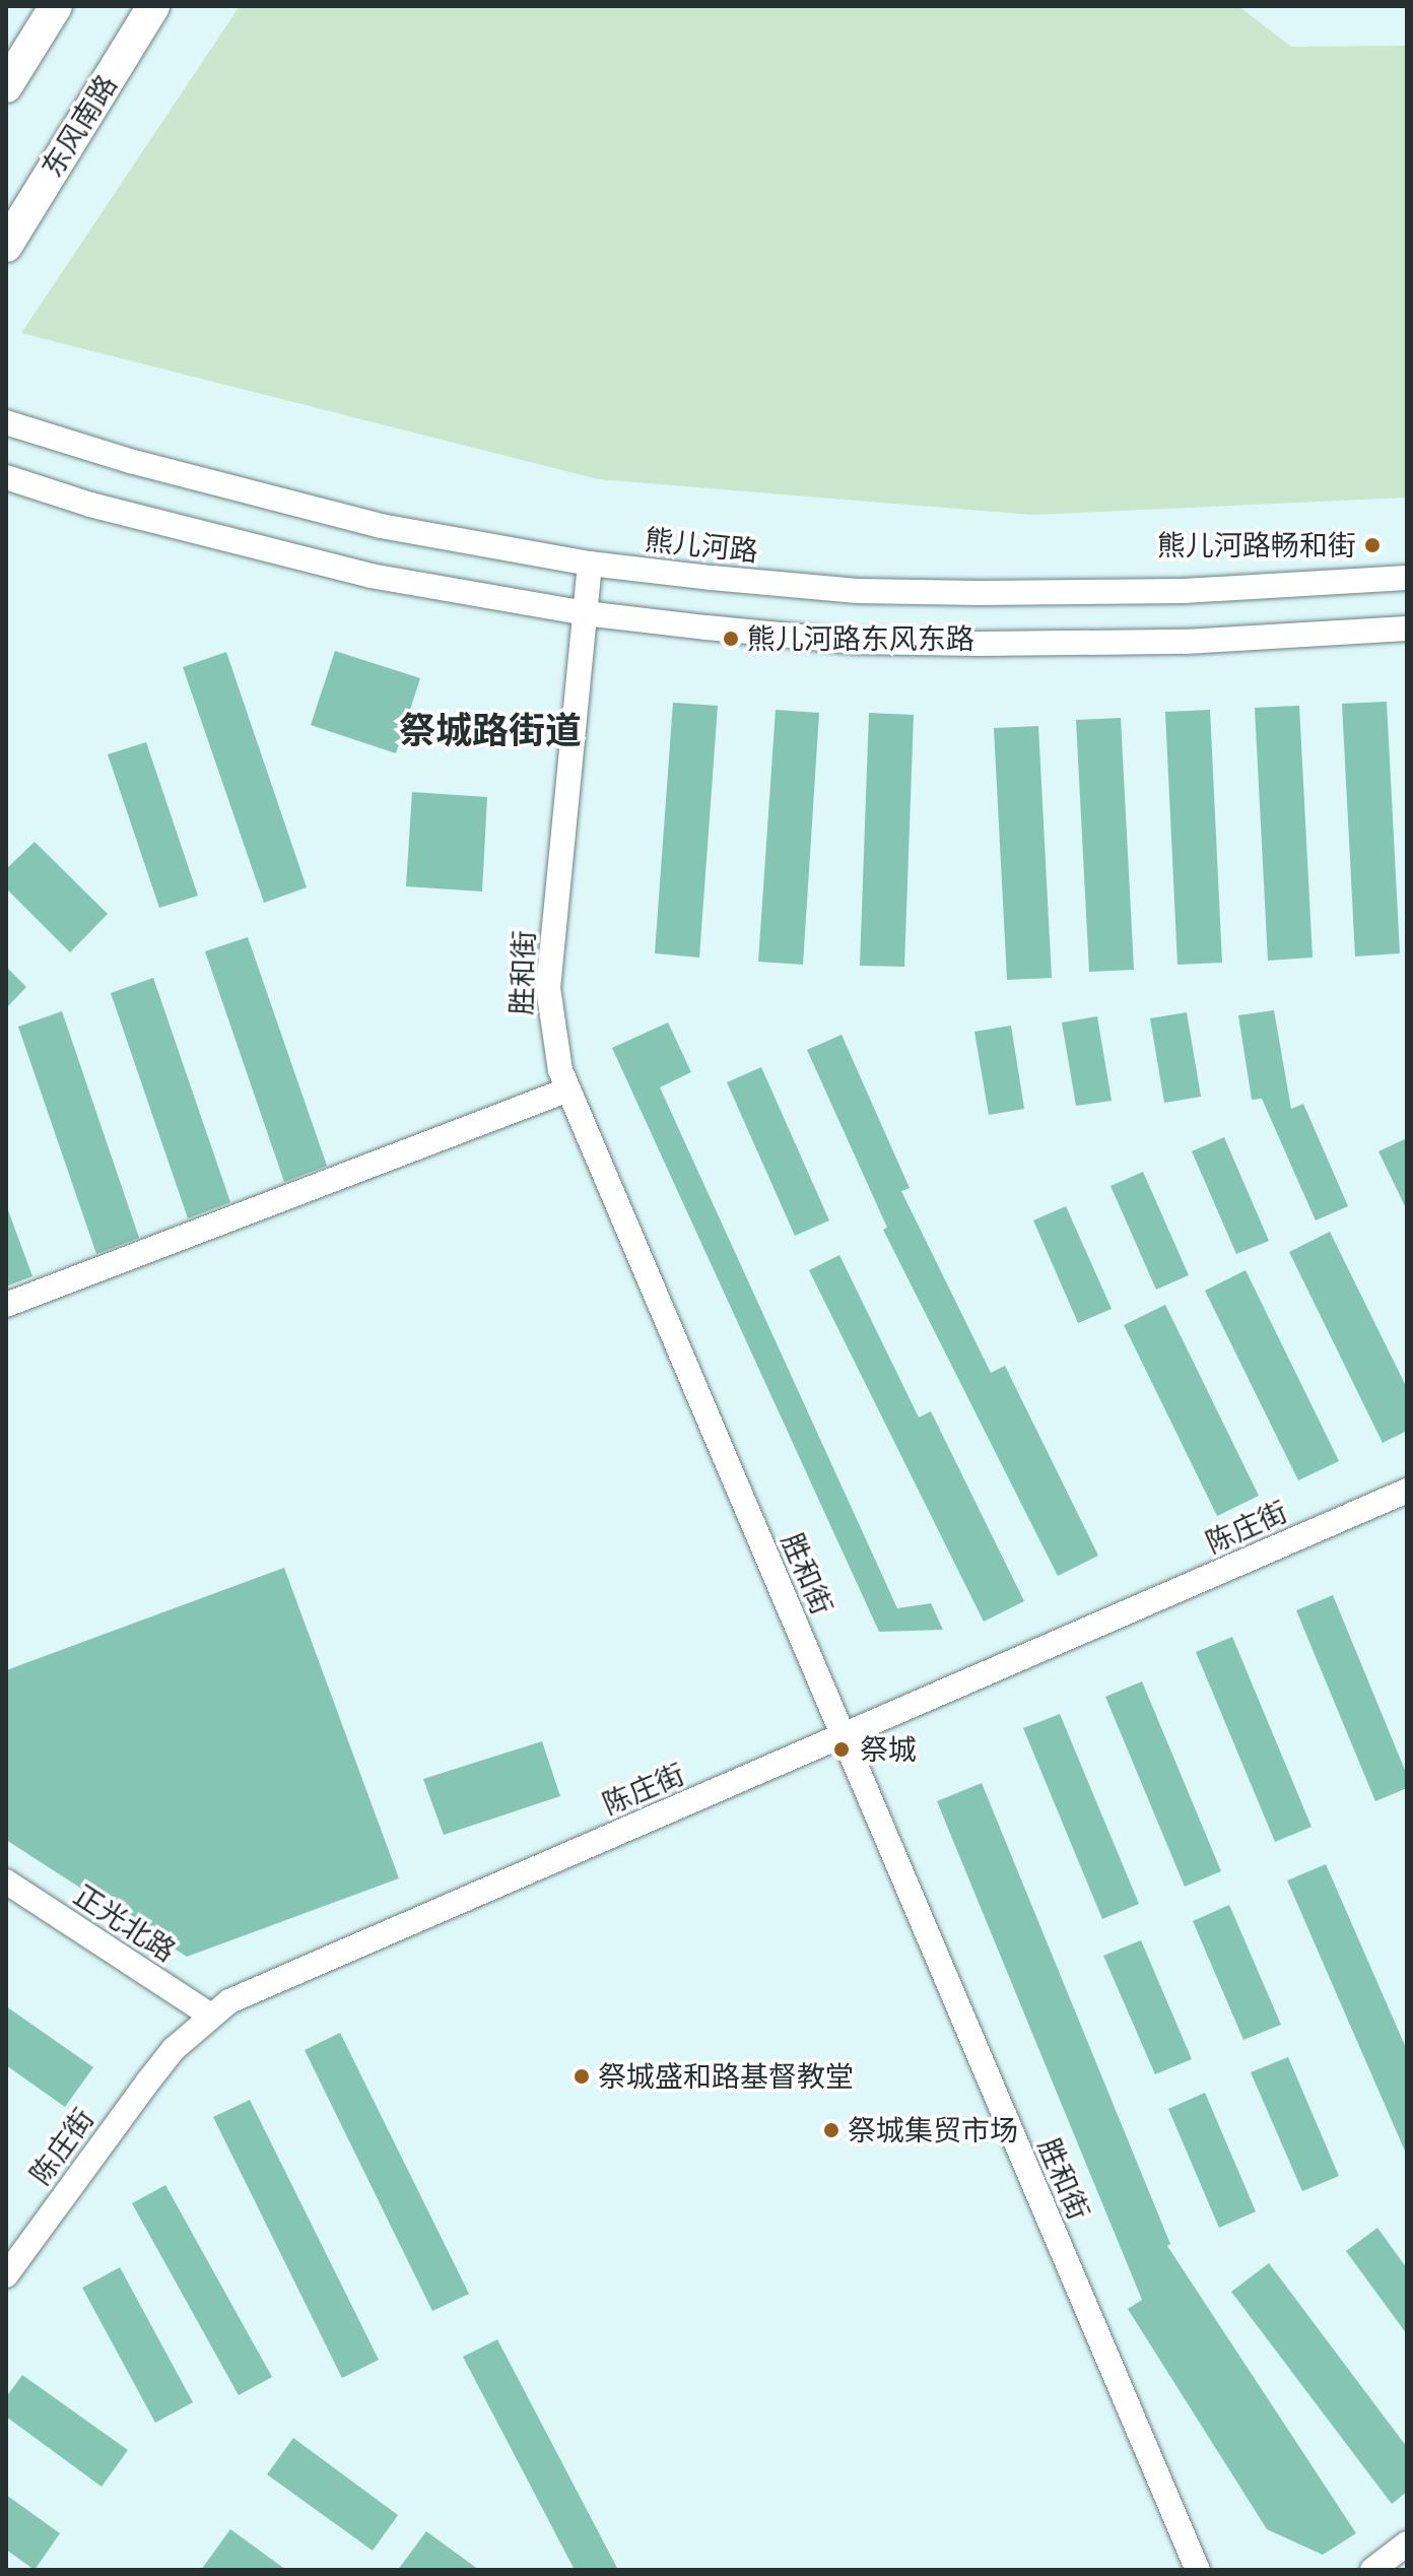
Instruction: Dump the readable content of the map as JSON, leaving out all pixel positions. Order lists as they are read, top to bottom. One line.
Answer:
{"streets":{"main road":["东风南路"],"street":["熊儿河路","胜和街","陈庄街","正光北路"]},"crossings":[["熊儿河路","胜和街"],["胜和街","陈庄街"],["陈庄街","正光北路"]],"districts":["祭城路街道"],"places":["熊儿河路畅和街","熊儿河路东风东路","祭城","祭城盛和路基督教堂","祭城集贸市场"]}
